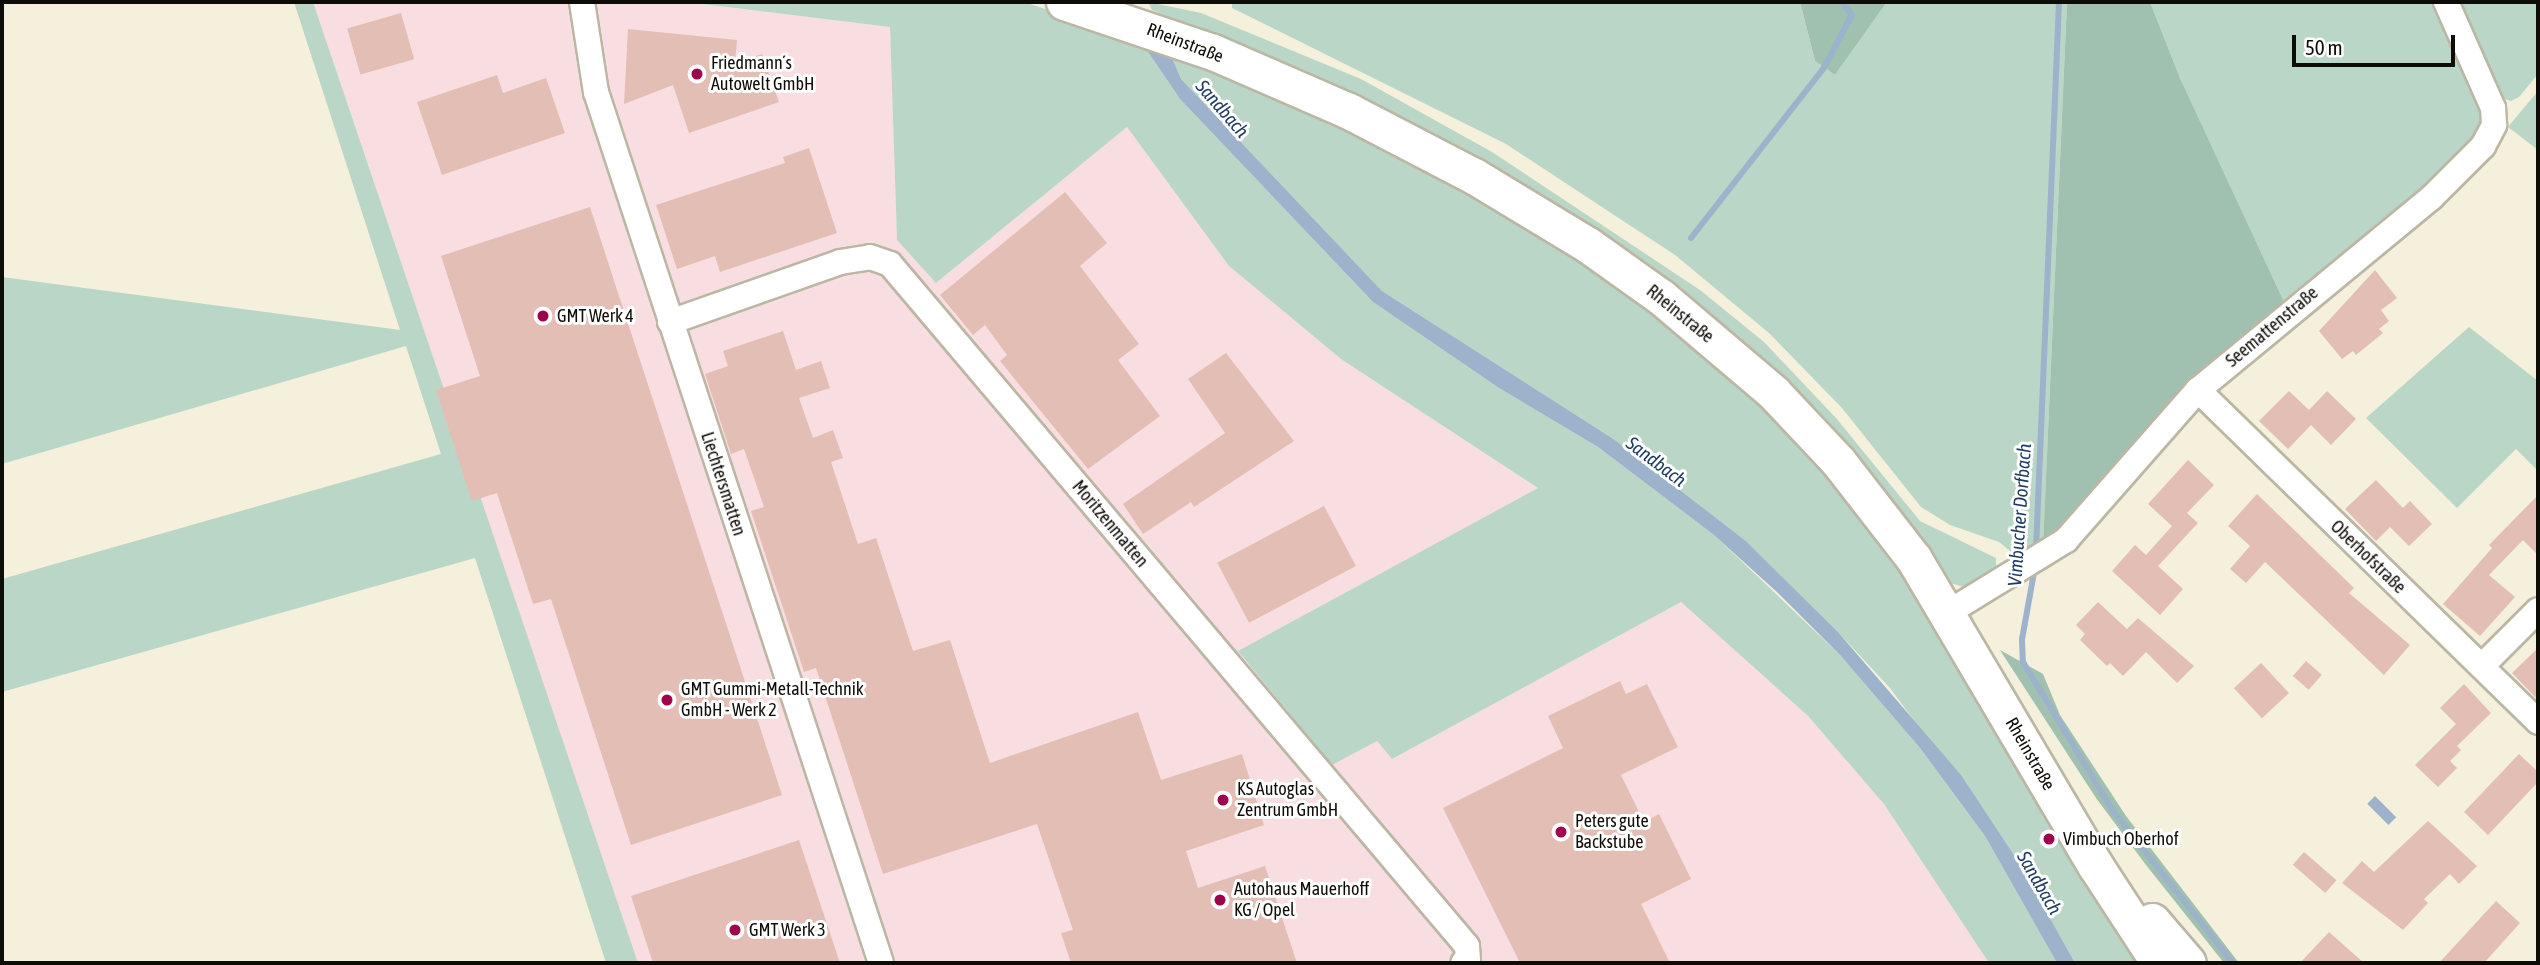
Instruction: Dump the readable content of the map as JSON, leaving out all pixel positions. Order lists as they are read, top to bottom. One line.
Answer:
{"streets":{"street":["Rheinstraße","Seemattenstraße","Liechtersmatten","Moritzenmatten","Oberhofstraße"]},"crossings":[["Rheinstraße","Seemattenstraße"],["Seemattenstraße","Oberhofstraße"],["Liechtersmatten","Moritzenmatten"]],"water":["Sandbach","Vimbucher Dorfbach"],"places":["Friedmann´s Autowelt GmbH","GMT Werk 4","GMT Gummi-Metall-Technik GmbH - Werk 2","KS Autoglas Zentrum GmbH","Peters gute Backstube","Vimbuch Oberhof","Autohaus Mauerhoff KG / Opel","GMT Werk 3"],"scale_bar":"50 m"}
